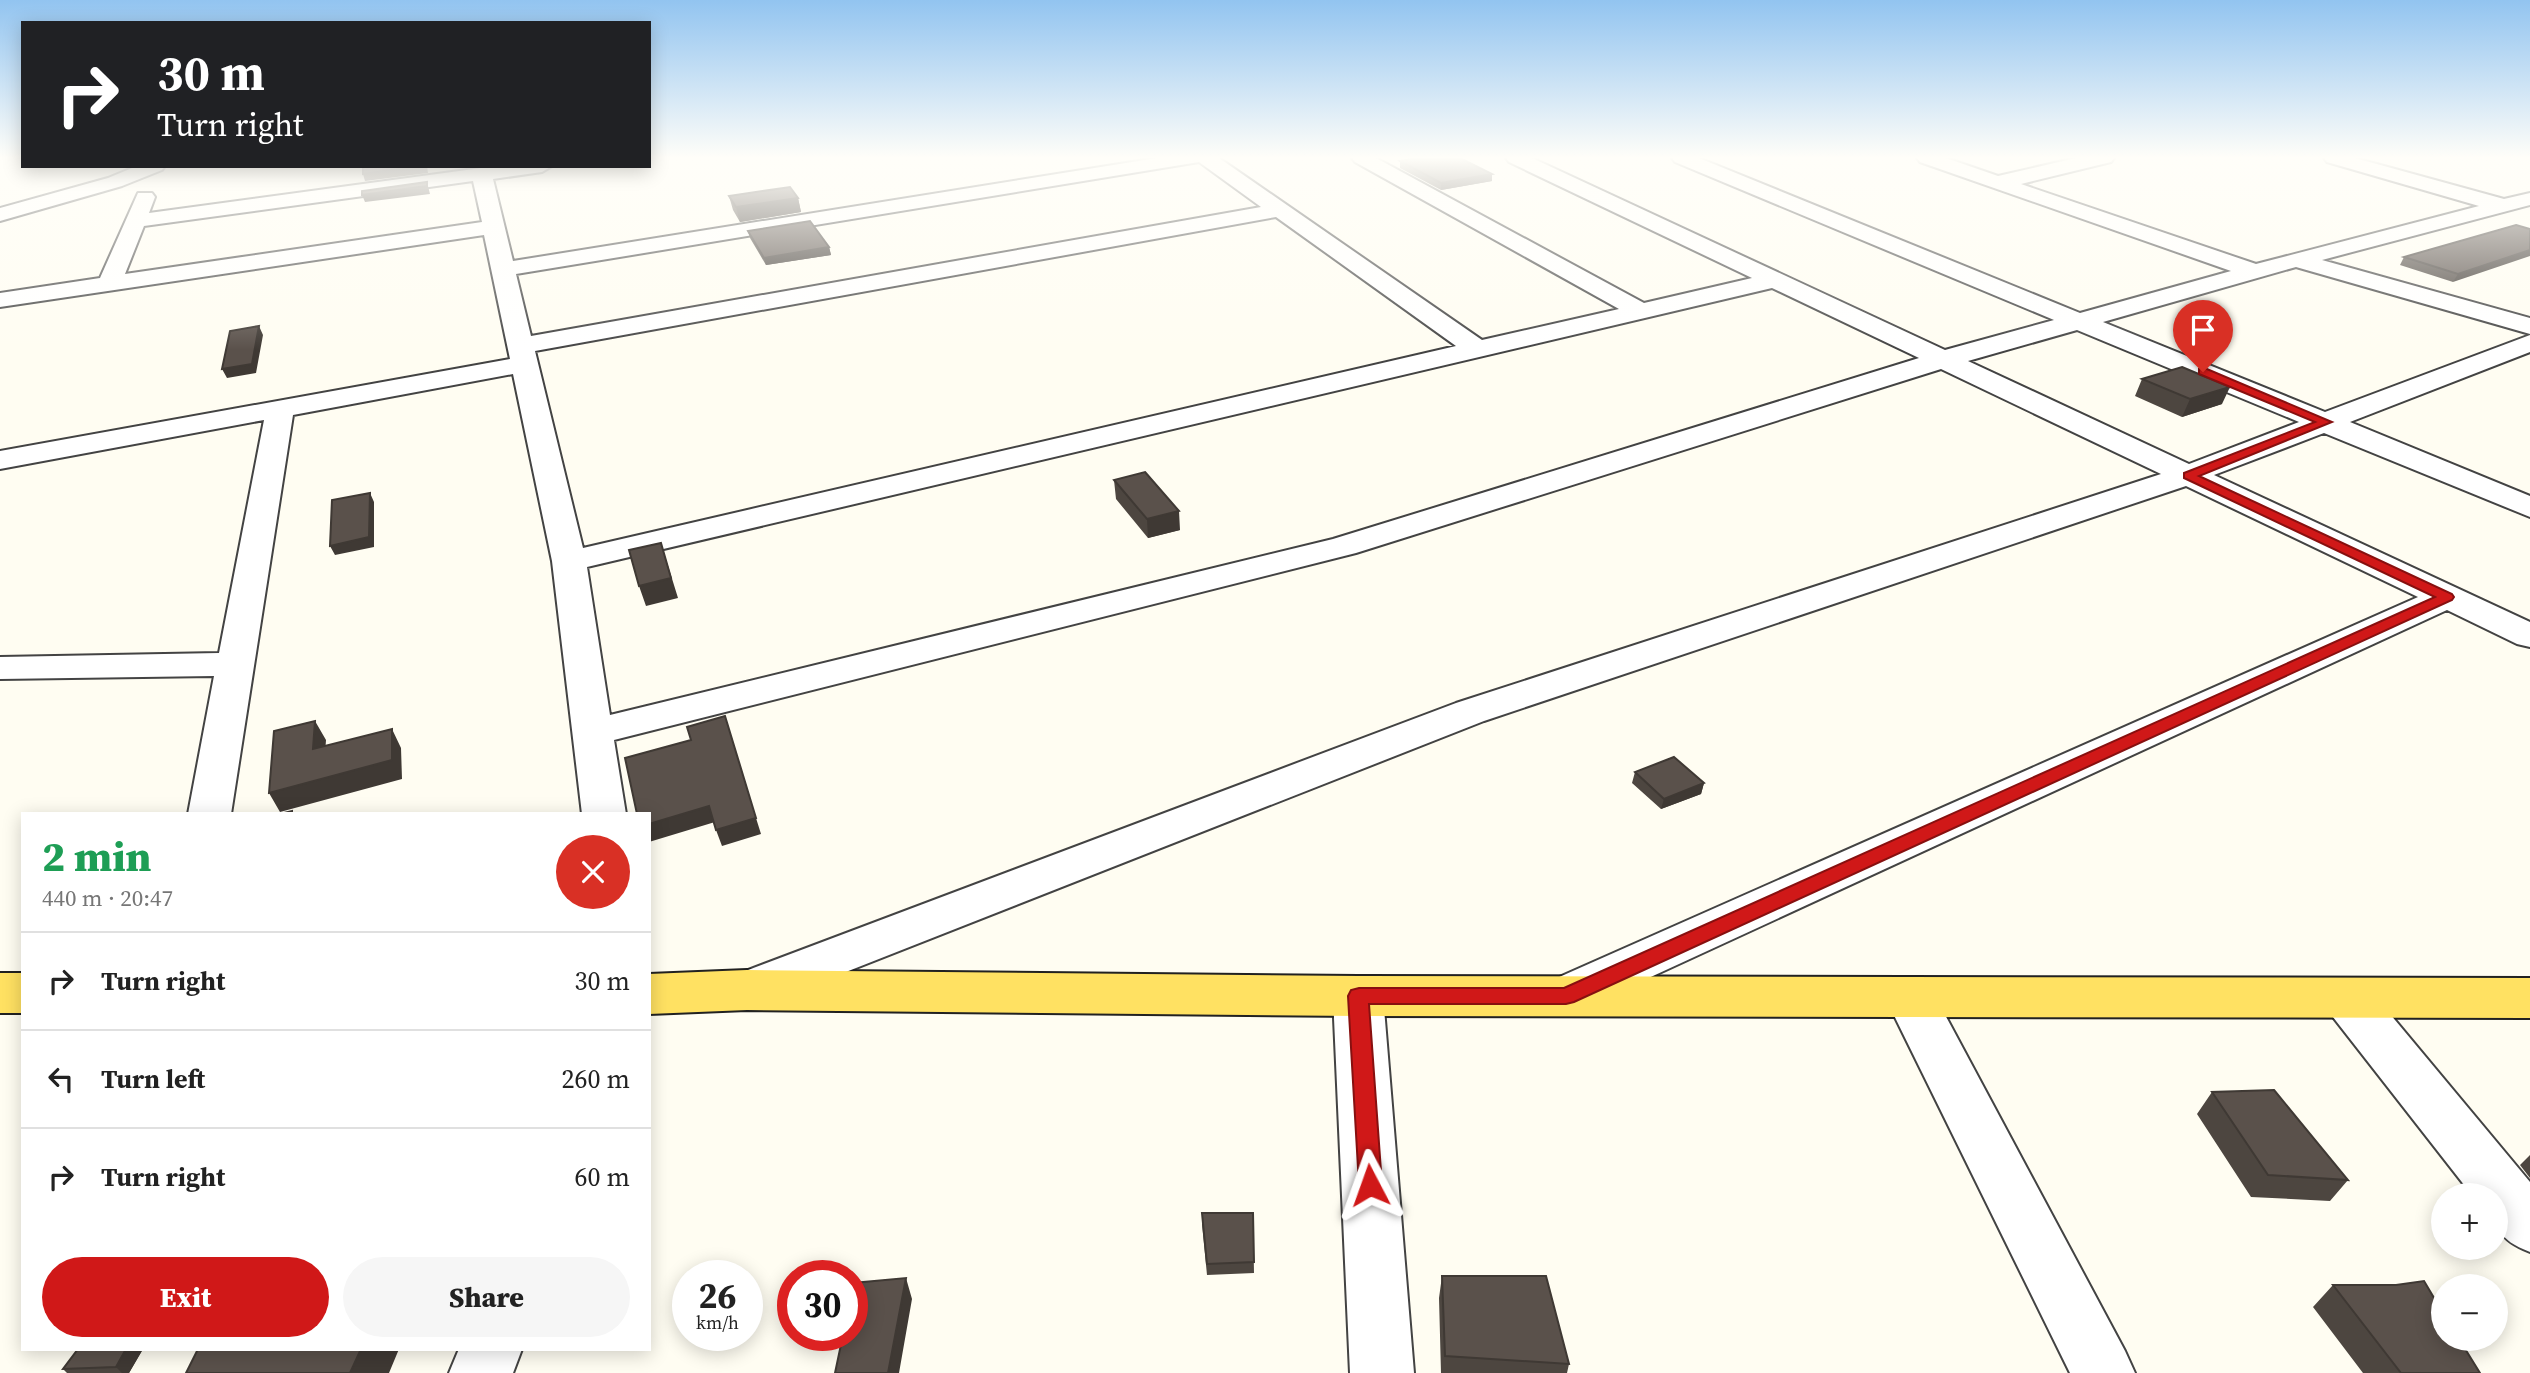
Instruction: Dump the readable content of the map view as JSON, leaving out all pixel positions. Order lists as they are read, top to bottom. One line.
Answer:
{"page":{"turn":["30 m","Turn right"],"heading":["2 min","440 m · 20:47"],"list":[{"name":"Turn right","value":"30 m"},{"name":"Turn left","value":"260 m"},{"name":"Turn right","value":"60 m"}],"map_buttons":["+","−"],"buttons":["Exit","Share"],"speed":"26 km/h","limit":"30"}}
